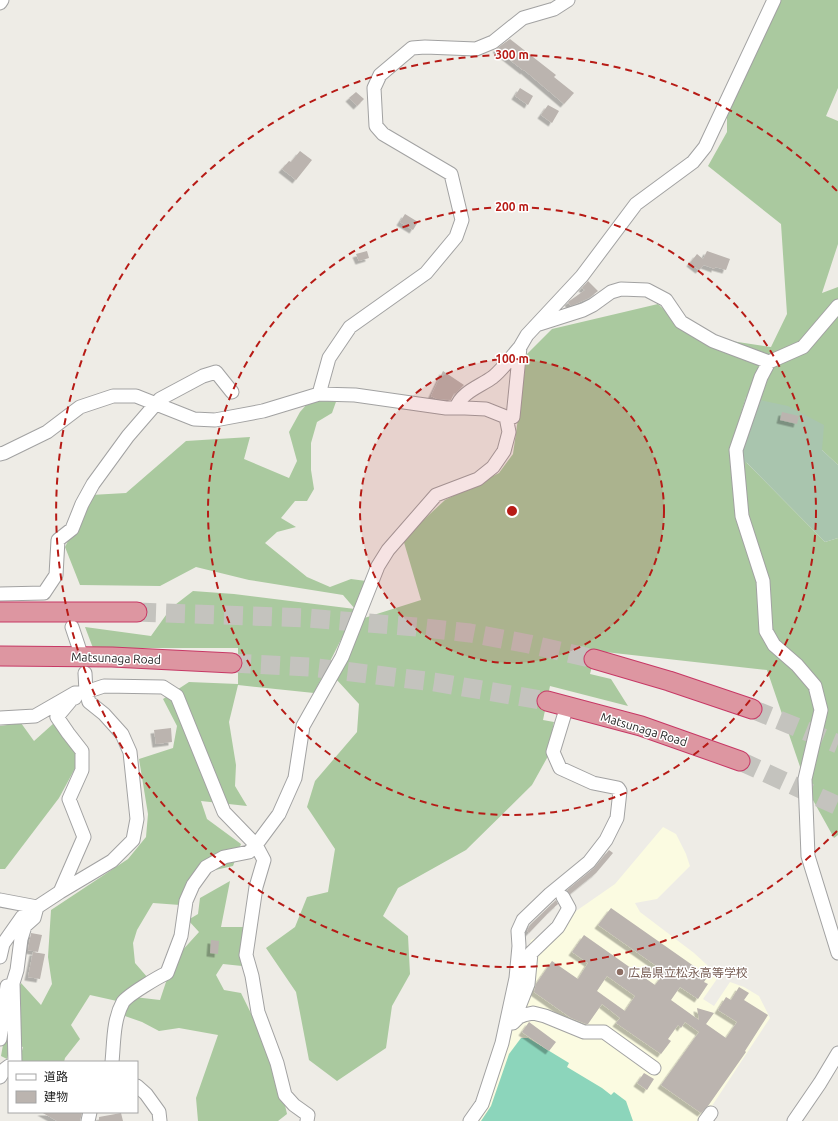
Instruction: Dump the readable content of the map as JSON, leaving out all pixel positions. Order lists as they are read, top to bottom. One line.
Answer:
{"streets":{"highway":["Matsunaga Road"]},"places":["広島県立松永高等学校"],"legend":["道路","建物"],"rings":["300 m","200 m","100 m"]}
